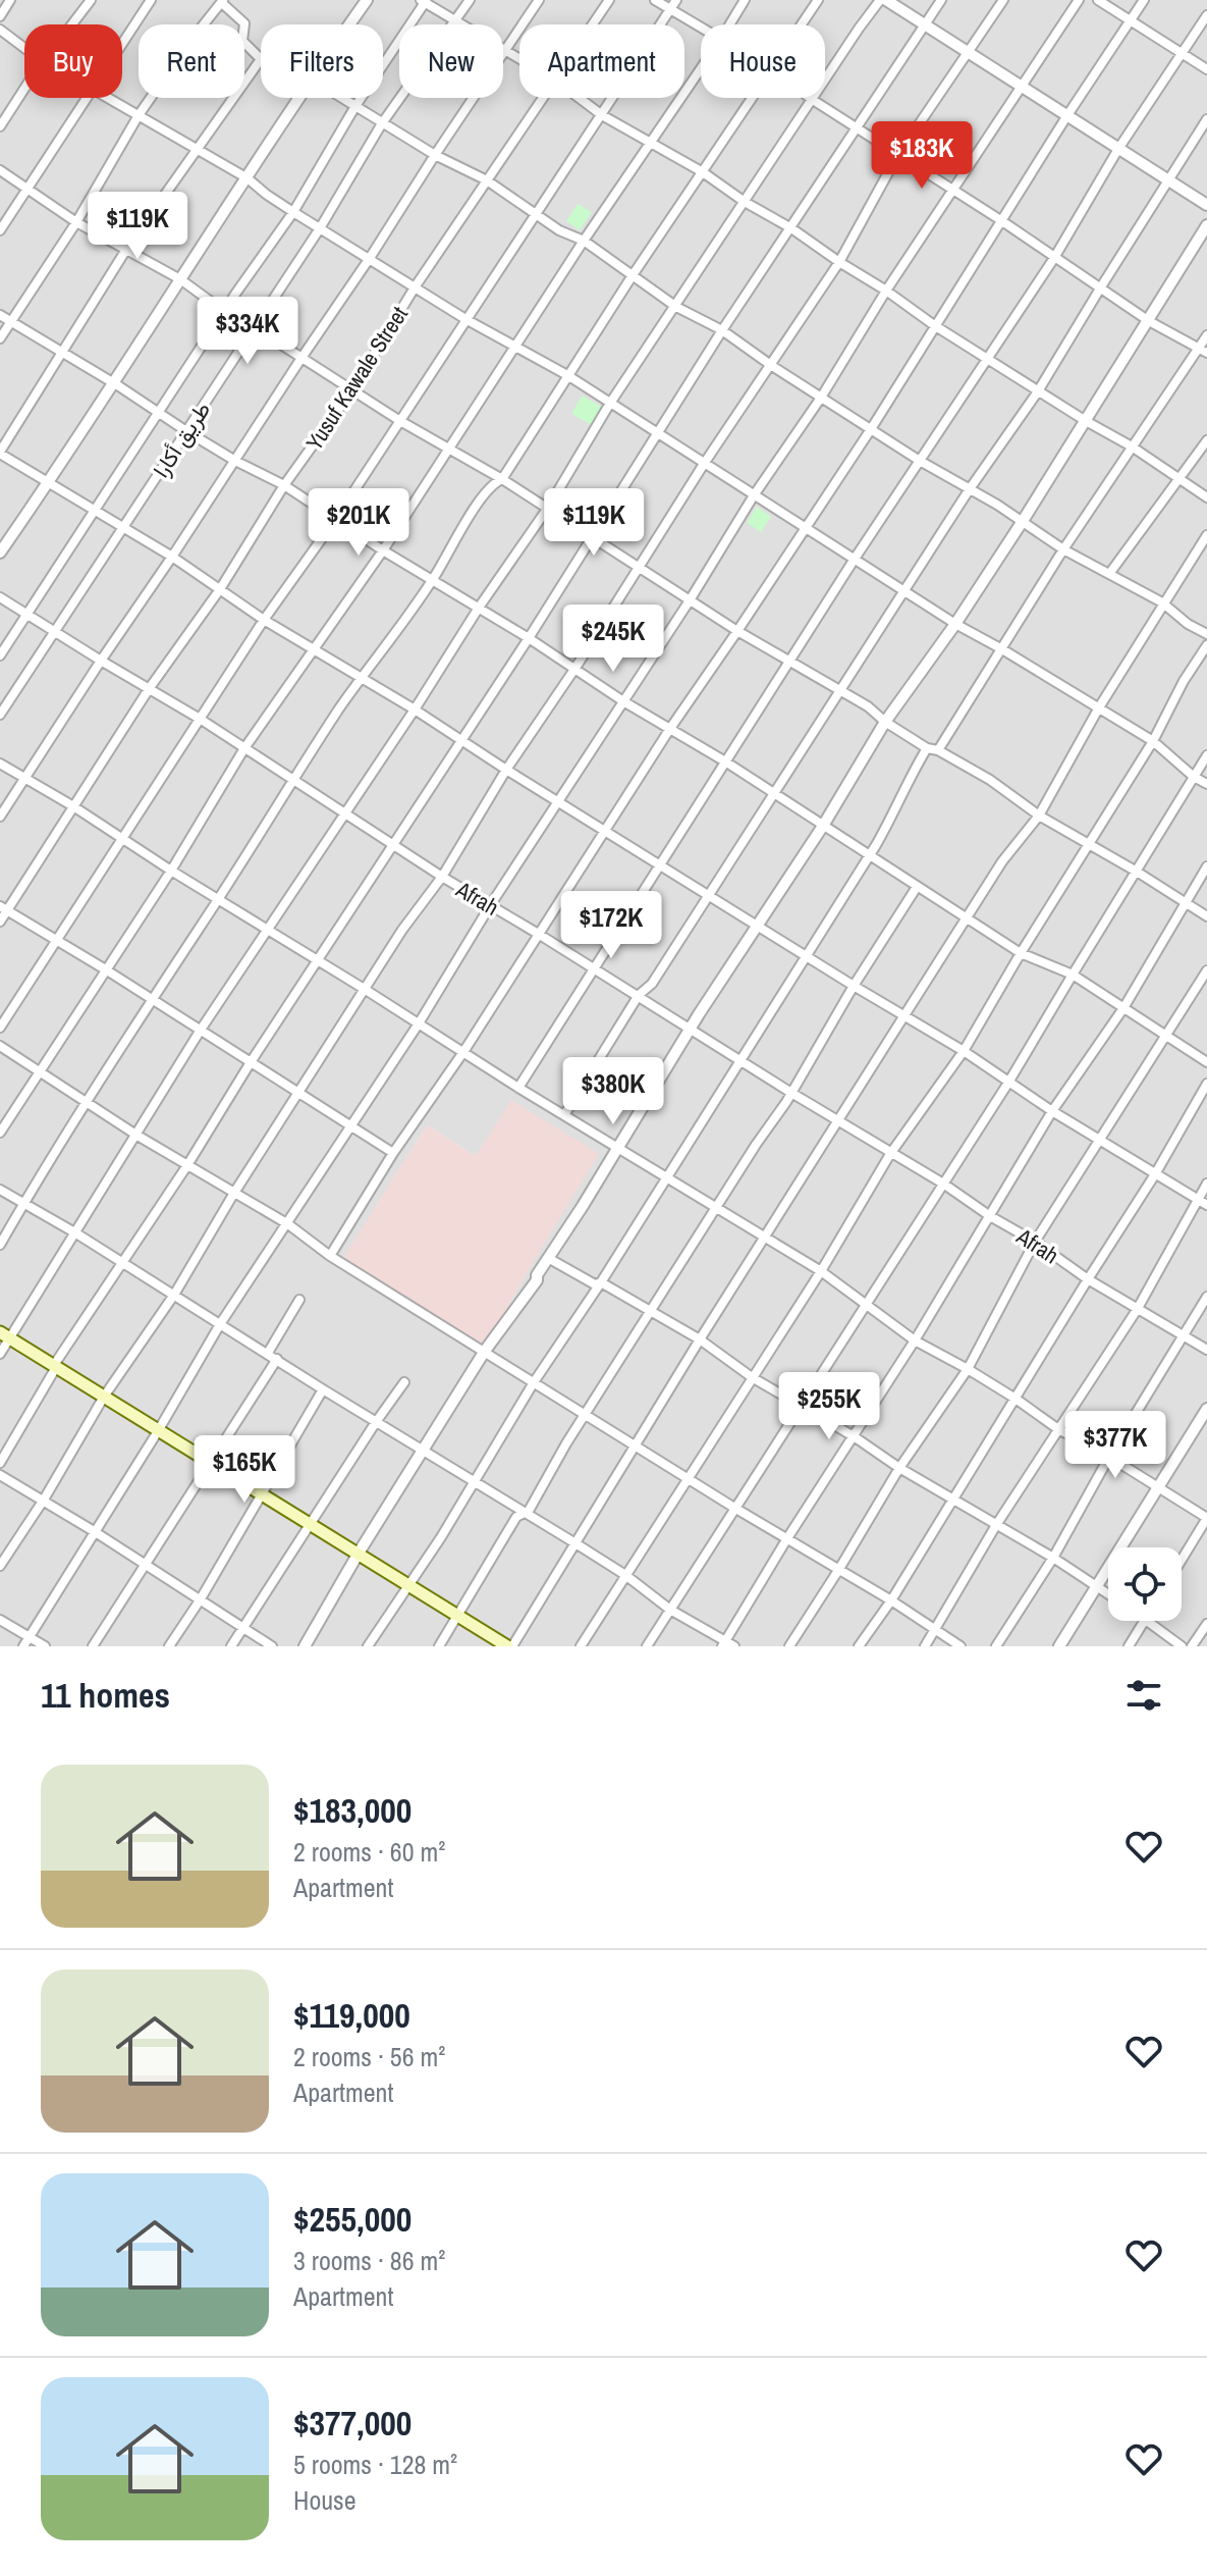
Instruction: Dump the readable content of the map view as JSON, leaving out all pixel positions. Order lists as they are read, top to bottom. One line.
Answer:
{"streets":{"street":["Yusuf Kawale Street","طريق أكارا","Afrah"]},"crossings":[["Yusuf Kawale Street","Afrah"],["طريق أكارا","Afrah"]],"page":{"chip":["Buy","Rent","Filters","New","Apartment","House"],"price":["$183K","$119K","$334K","$201K","$119K","$245K","$172K","$380K","$255K","$377K","$165K"],"heading":"11 homes","list":[{"name":"$183,000","note":"2 rooms · 60 m² · Apartment"},{"name":"$119,000","note":"2 rooms · 56 m² · Apartment"},{"name":"$255,000","note":"3 rooms · 86 m² · Apartment"},{"name":"$377,000","note":"5 rooms · 128 m² · House"}]}}
